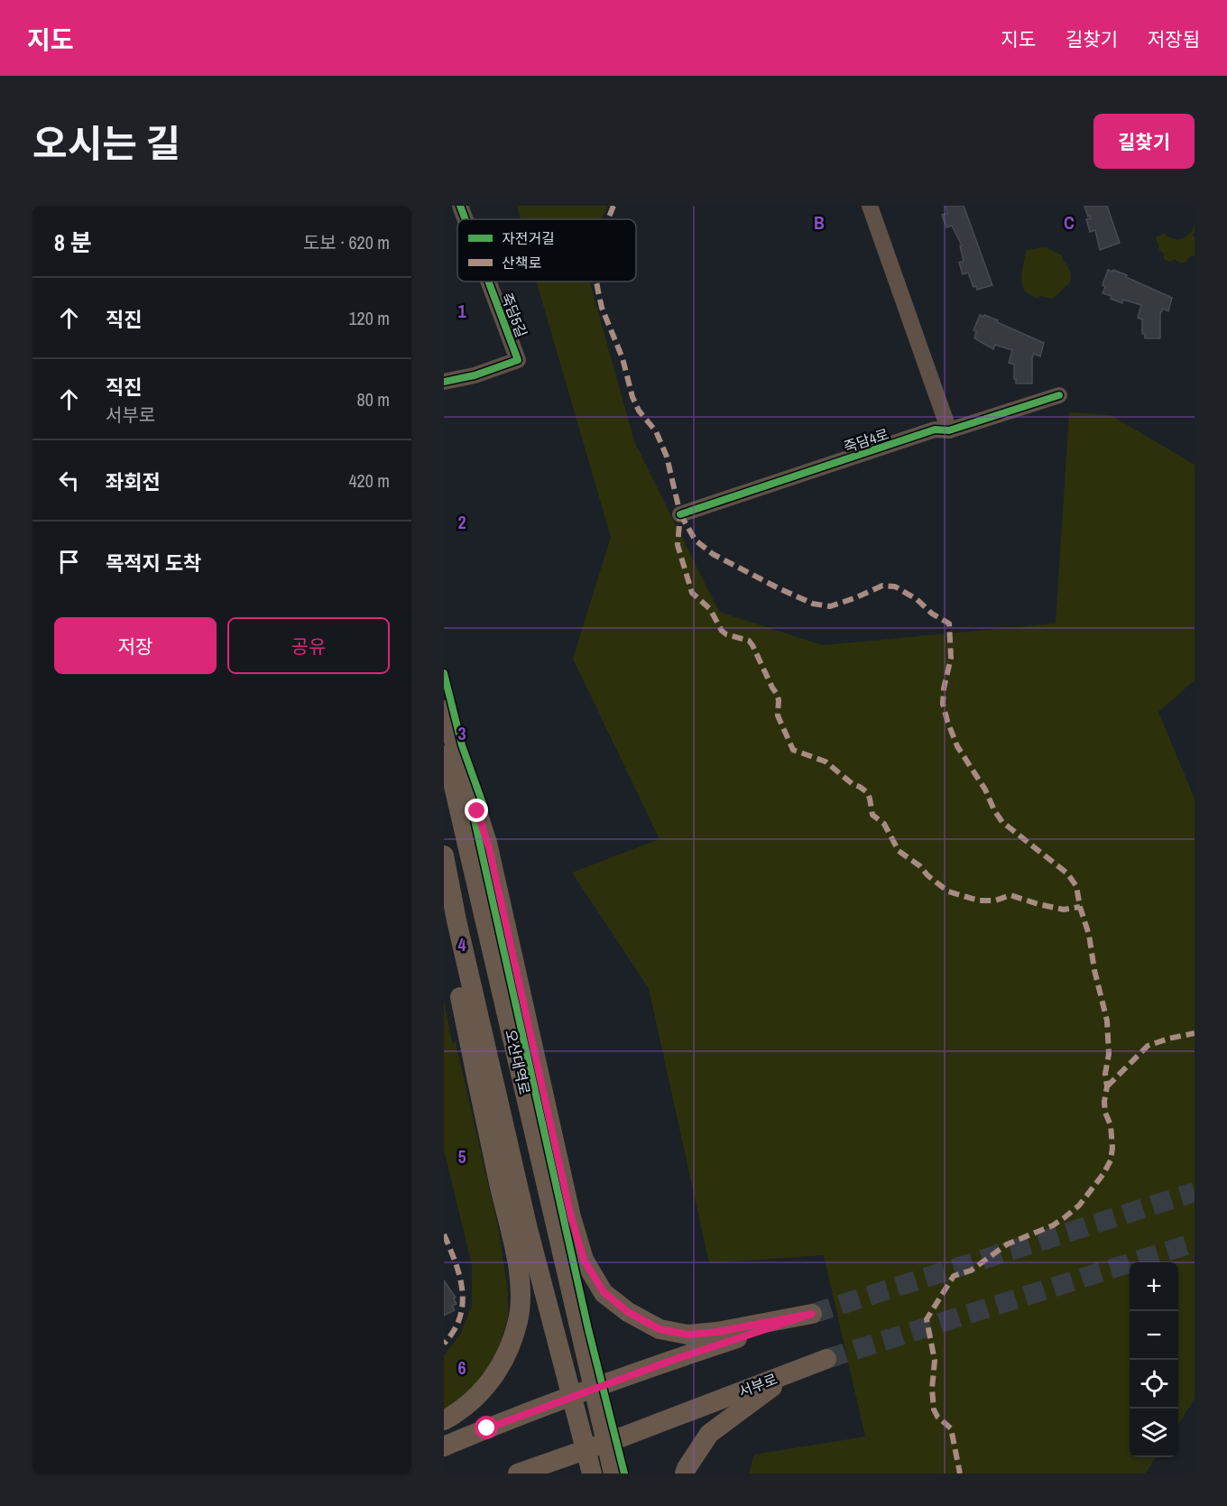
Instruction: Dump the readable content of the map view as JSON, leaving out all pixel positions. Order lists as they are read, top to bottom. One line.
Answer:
{"streets":{"main road":["오산대역로","서부로"],"street":["죽담5길","죽담4로"]},"legend":["자전거길","산책로"],"page":{"header":"지도","nav":["지도","길찾기","저장됨"],"title":"오시는 길","buttons":["길찾기",["저장","공유"]],"heading":["8 분","도보 · 620 m"],"list":[["직진","120 m"],["직진","서부로","80 m"],["좌회전","420 m"],"목적지 도착"],"map_buttons":["+","−"]},"grid":{"columns":["B","C"],"rows":["1","2","3","4","5","6"]}}
